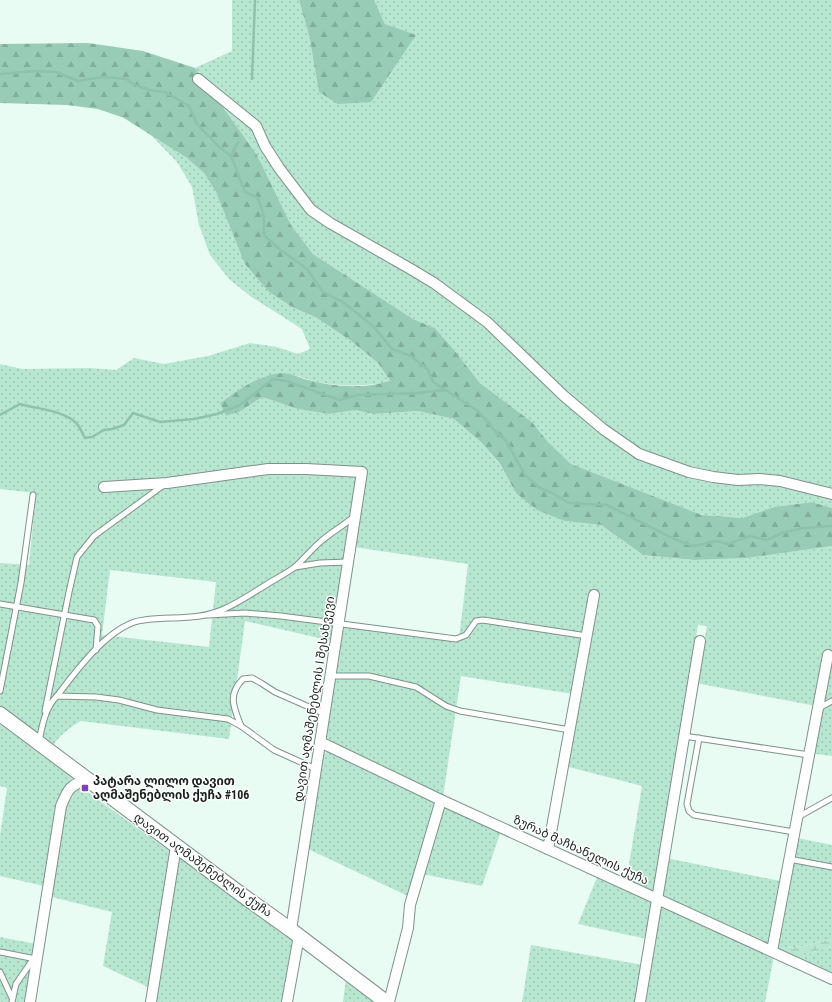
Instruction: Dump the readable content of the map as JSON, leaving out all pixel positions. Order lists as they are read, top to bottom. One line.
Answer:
{"streets":{"street":["დავით აღმაშენებლის I შესახვევი","ზურაბ მაჩხანელის ქუჩა","დავით აღმაშენებლის ქუჩა"]},"crossings":[["დავით აღმაშენებლის I შესახვევი","ზურაბ მაჩხანელის ქუჩა"],["დავით აღმაშენებლის I შესახვევი","დავით აღმაშენებლის ქუჩა"]],"places":{"transit":["პატარა ლილო დავით აღმაშენებლის ქუჩა #106"]}}
